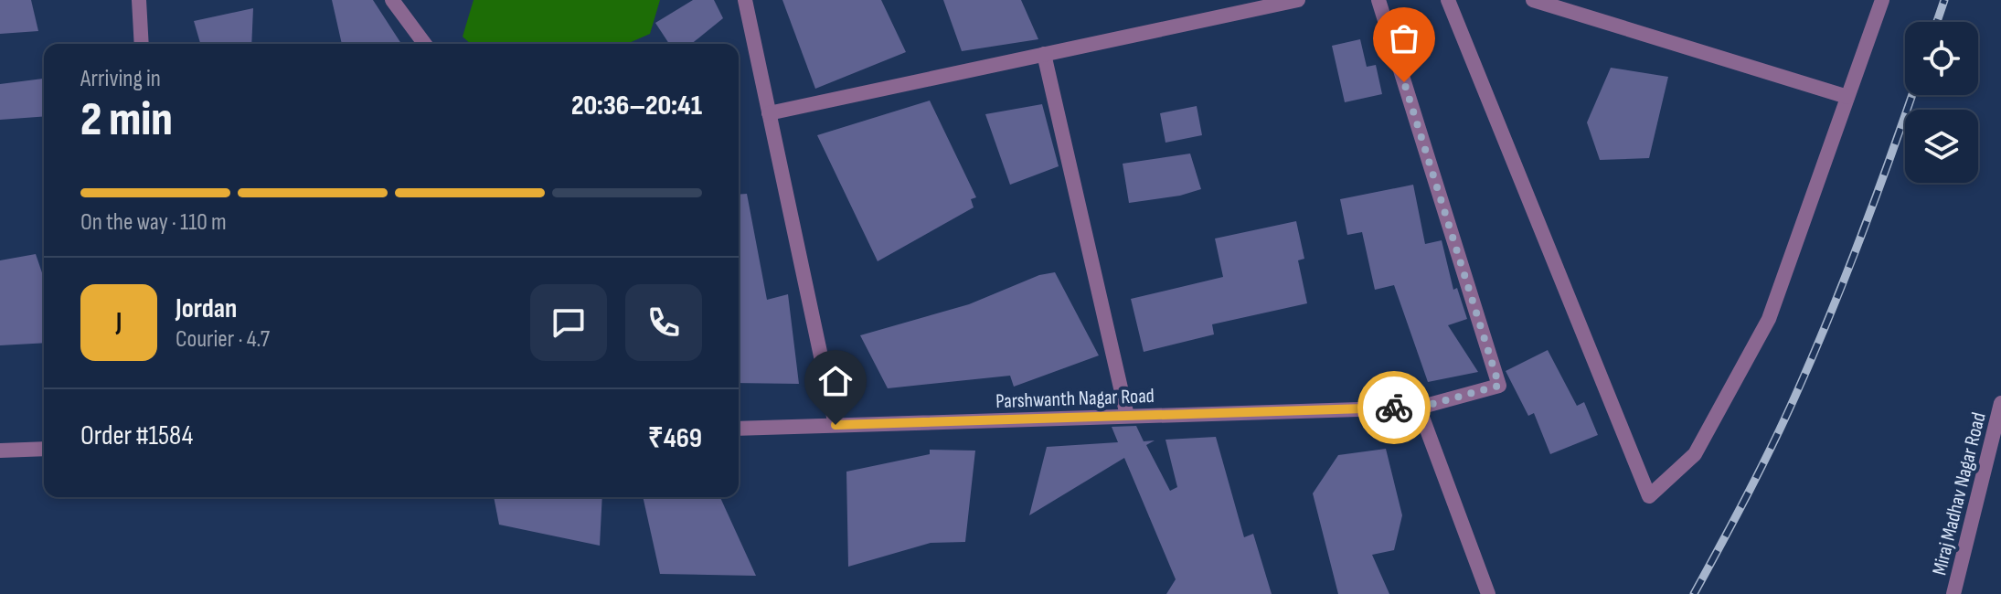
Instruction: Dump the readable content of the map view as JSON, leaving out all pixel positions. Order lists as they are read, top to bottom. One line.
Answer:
{"streets":{"street":["Parshwanth Nagar Road","Miraj Madhav Nagar Road"]},"page":{"heading":["2 min","Arriving in","20:36–20:41"],"panel":["Jordan","Courier · 4.7","Order #1584","₹469"],"bar":"On the way · 110 m","round":"J"}}
